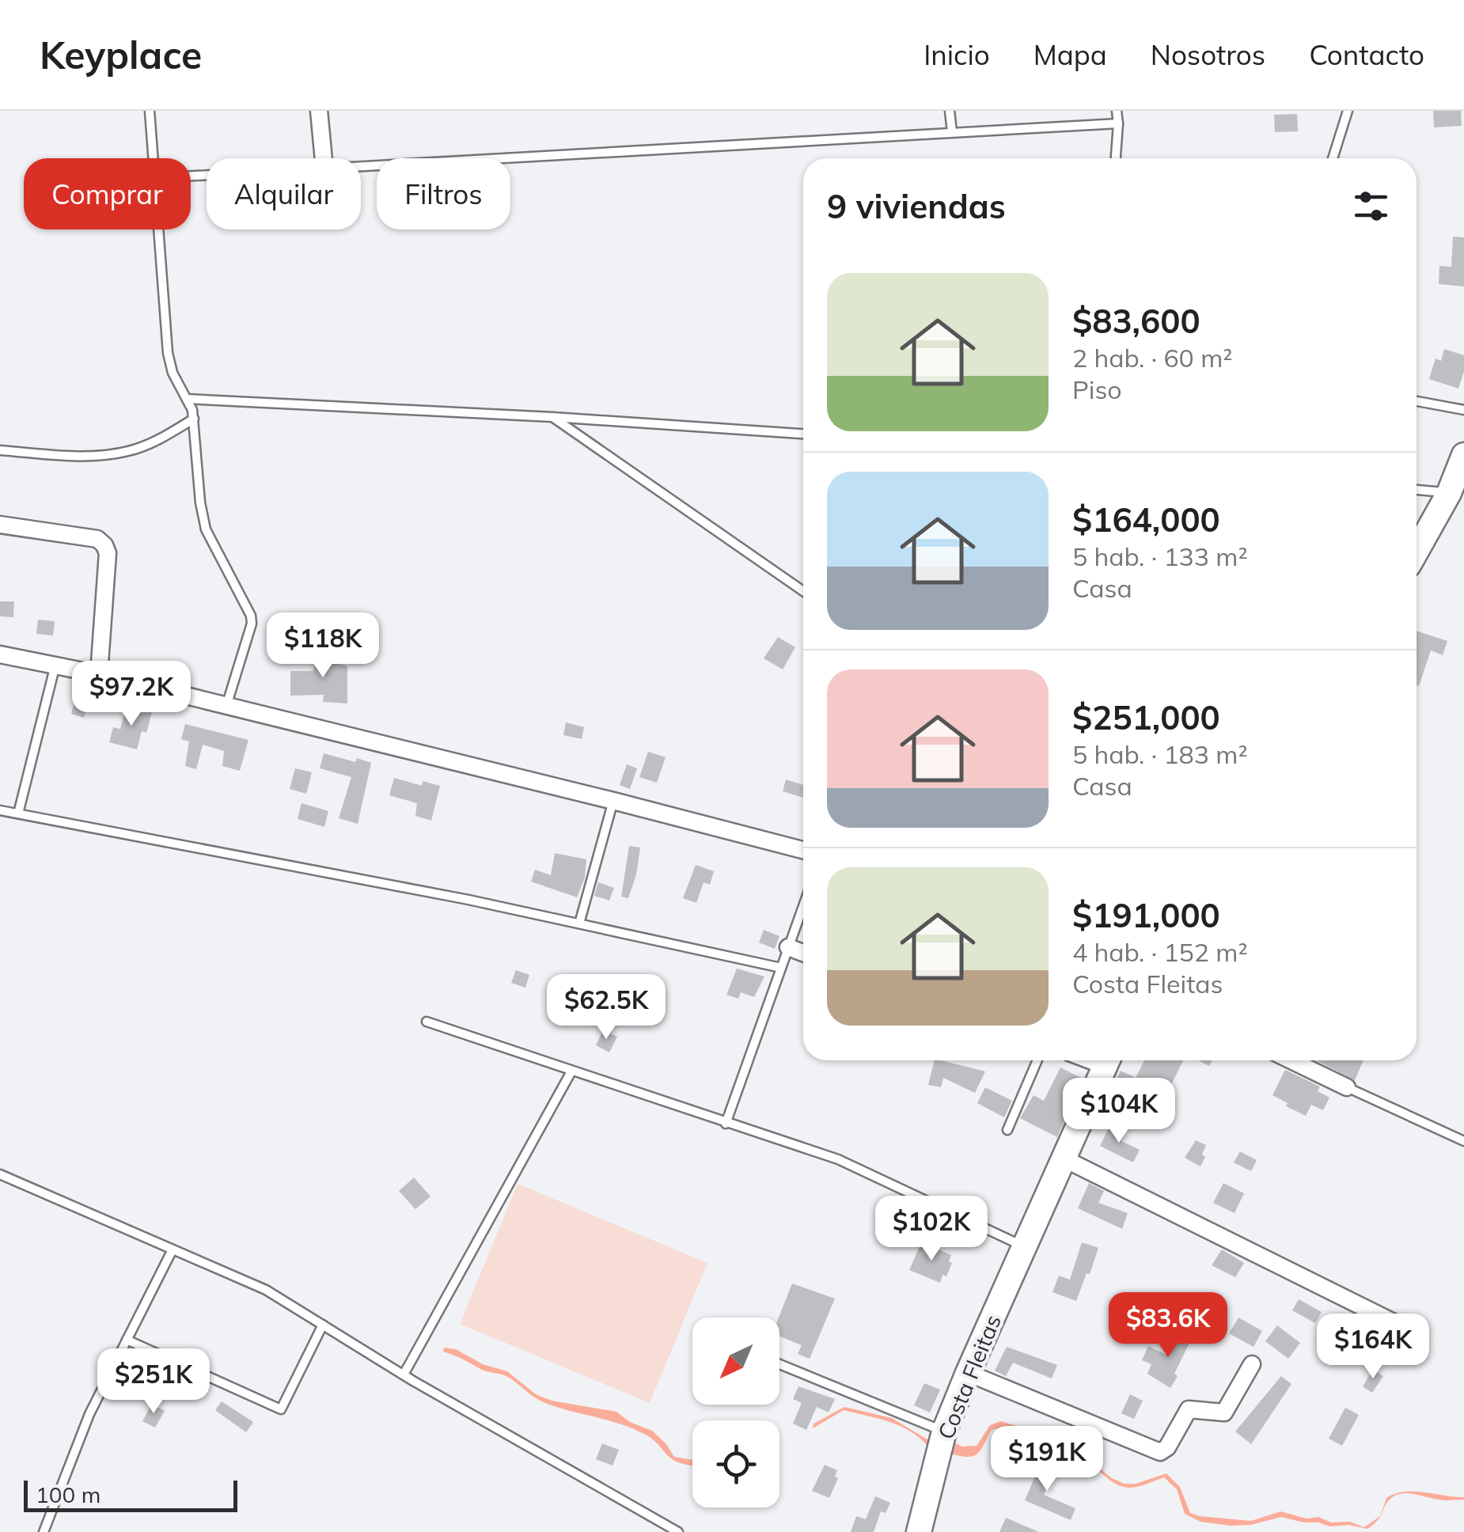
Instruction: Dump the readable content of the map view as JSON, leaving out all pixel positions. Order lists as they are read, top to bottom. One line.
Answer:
{"streets":{"main road":["Costa Fleitas"]},"scale_bar":"100 m","north":"bottom left","page":{"header":"Keyplace","nav":["Inicio","Mapa","Nosotros","Contacto"],"chip":["Comprar","Alquilar","Filtros"],"heading":"9 viviendas","list":[{"name":"$83,600","note":"2 hab. · 60 m² · Piso"},{"name":"$164,000","note":"5 hab. · 133 m² · Casa"},{"name":"$251,000","note":"5 hab. · 183 m² · Casa"},{"name":"$191,000","note":"4 hab. · 152 m² · Costa Fleitas"}],"price":["$118K","$97.2K","$62.5K","$104K","$102K","$83.6K","$164K","$251K","$191K"],"scale":"100 m"}}
